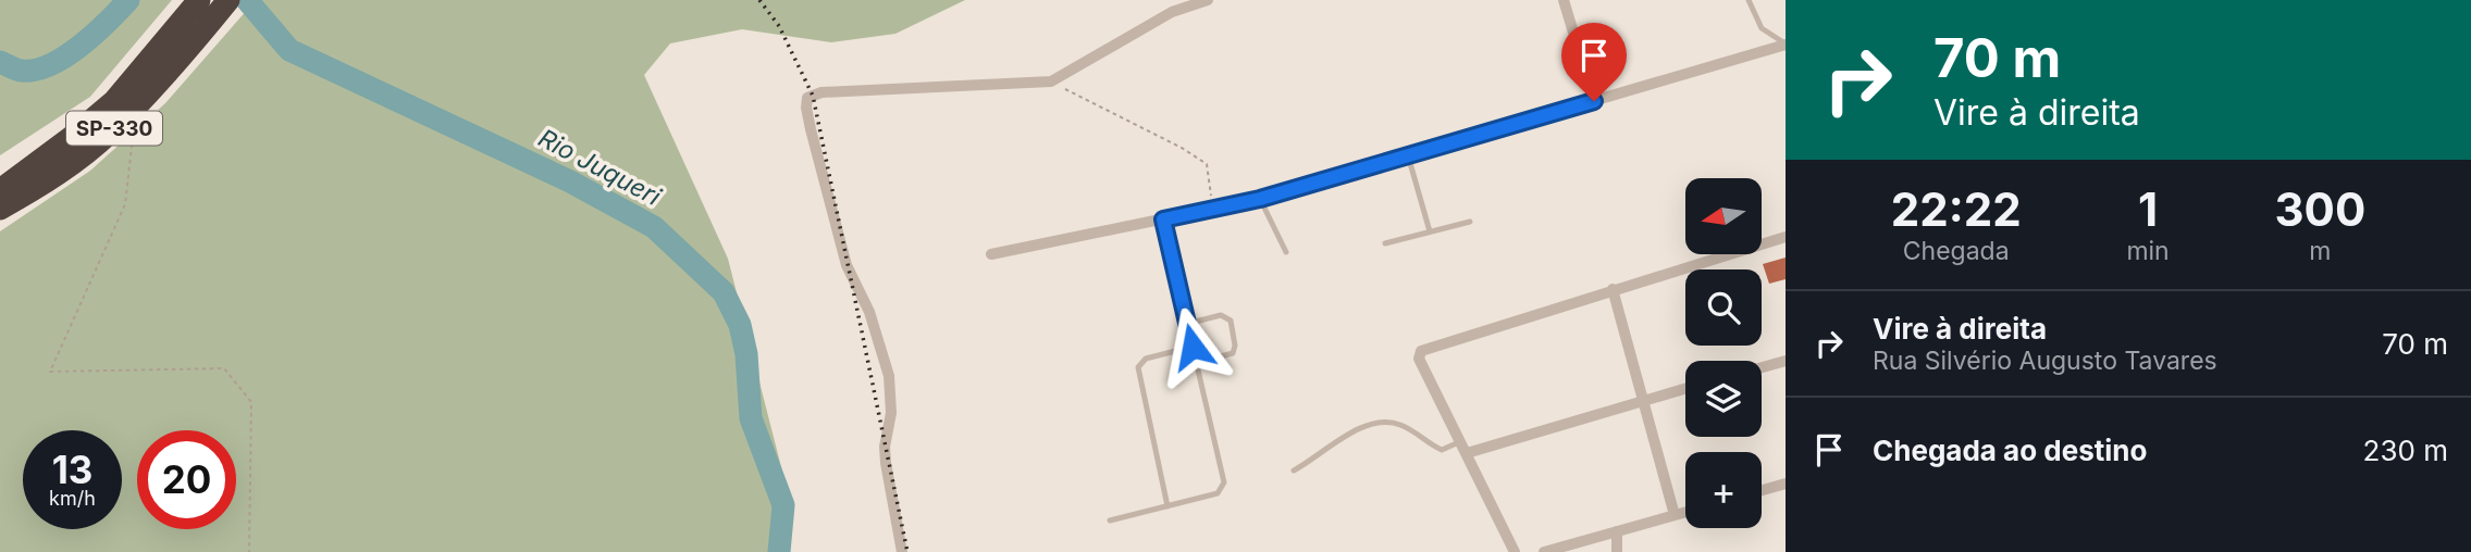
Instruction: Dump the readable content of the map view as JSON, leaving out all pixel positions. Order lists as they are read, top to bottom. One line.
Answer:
{"streets":{"highway":["SP-330"]},"water":["Rio Juqueri"],"north":"left","page":{"turn":["70 m","Vire à direita"],"eta":["22:22","Chegada","1","min","300","m"],"map_buttons":"+","list":[{"name":"Vire à direita","note":"Rua Silvério Augusto Tavares","value":"70 m"},{"name":"Chegada ao destino","value":"230 m"}],"speed":"13 km/h","limit":"20"}}
